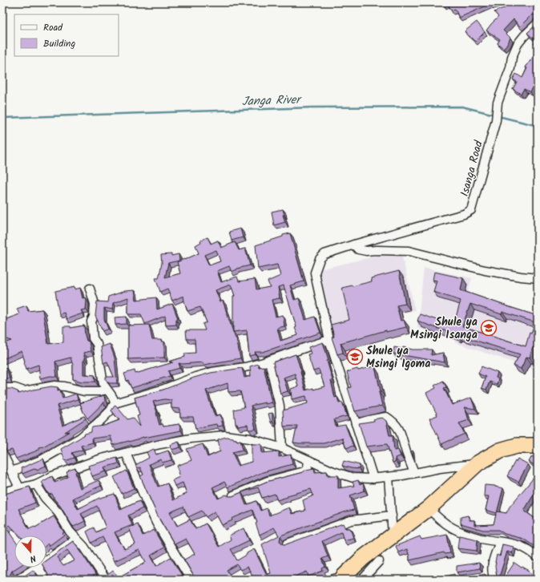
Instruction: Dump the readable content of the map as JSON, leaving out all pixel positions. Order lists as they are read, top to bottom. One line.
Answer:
{"streets":{"street":["Isanga Road"]},"water":["Janga River"],"places":{"school or university":["Shule ya Msingi Isanga","Shule ya Msingi Igoma"]},"legend":["Road","Building"],"north":"bottom"}
